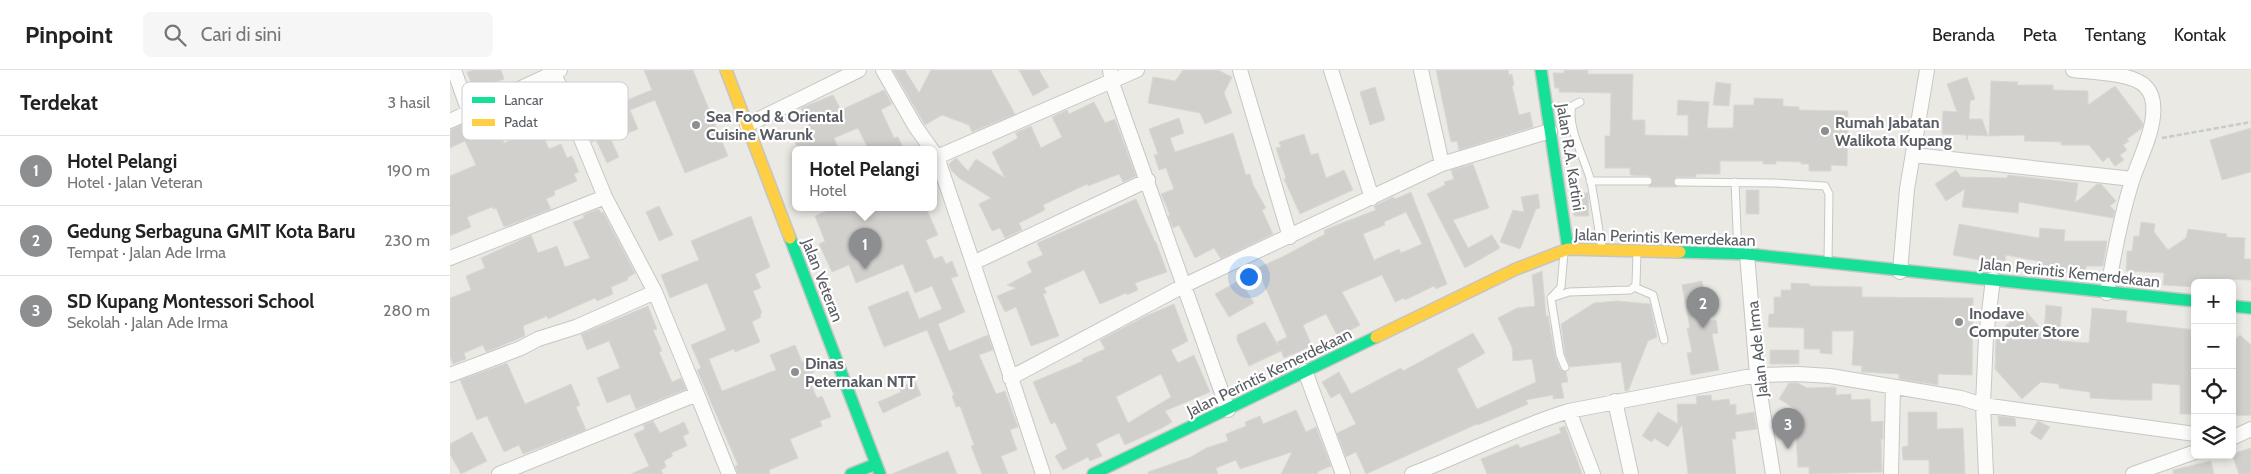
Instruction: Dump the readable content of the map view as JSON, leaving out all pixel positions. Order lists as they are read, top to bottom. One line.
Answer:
{"streets":{"main road":["Jalan R.A. Kartini","Jalan Perintis Kemerdekaan","Jalan Veteran"],"street":["Jalan Ade Irma"]},"crossings":[["Jalan R.A. Kartini","Jalan Perintis Kemerdekaan"],["Jalan Perintis Kemerdekaan","Jalan Ade Irma"]],"places":["Sea Food & Oriental Cuisine Warunk","Rumah Jabatan Walikota Kupang","Inodave Computer Store","Dinas Peternakan NTT"],"legend":["Lancar","Padat"],"page":{"header":"Pinpoint","search":"Cari di sini","nav":["Beranda","Peta","Tentang","Kontak"],"heading":["Terdekat","3 hasil"],"list":[{"mark":"1","name":"Hotel Pelangi","note":"Hotel · Jalan Veteran","value":"190 m"},{"mark":"2","name":"Gedung Serbaguna GMIT Kota Baru","note":"Tempat · Jalan Ade Irma","value":"230 m"},{"mark":"3","name":"SD Kupang Montessori School","note":"Sekolah · Jalan Ade Irma","value":"280 m"}],"popup":["Hotel Pelangi","Hotel"],"pins":["1","2","3"],"map_buttons":["+","−"]}}
